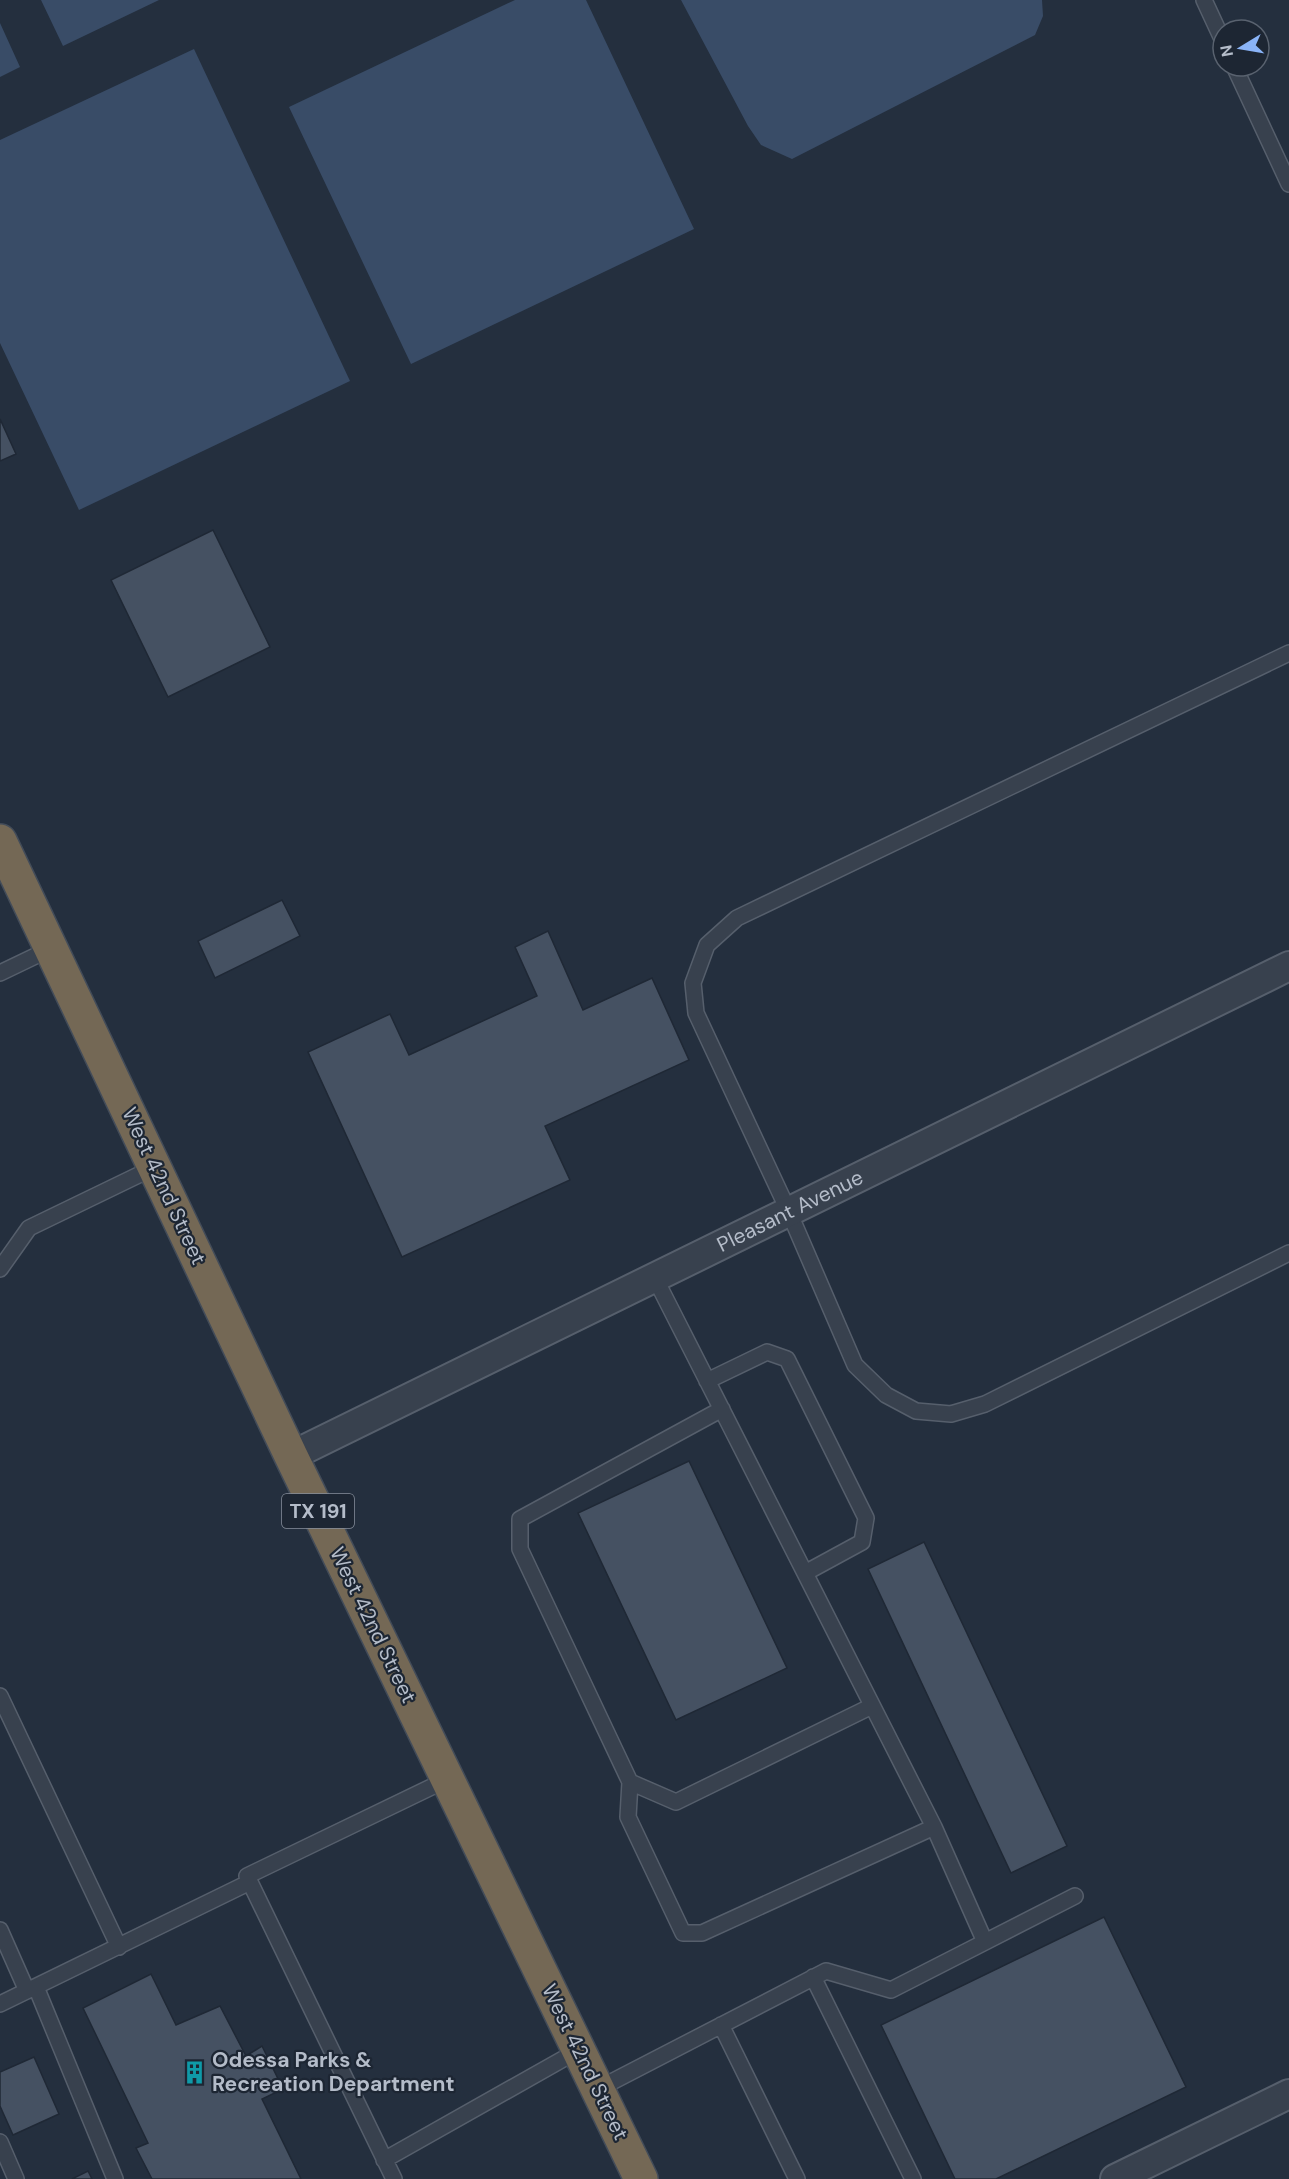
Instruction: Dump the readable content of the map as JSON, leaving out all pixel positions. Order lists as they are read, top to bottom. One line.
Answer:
{"streets":{"highway":["West 42nd Street","TX 191"],"street":["Pleasant Avenue"]},"crossings":[["West 42nd Street","Pleasant Avenue"]],"places":{"building":["Odessa Parks & Recreation Department"]},"north":"left"}
